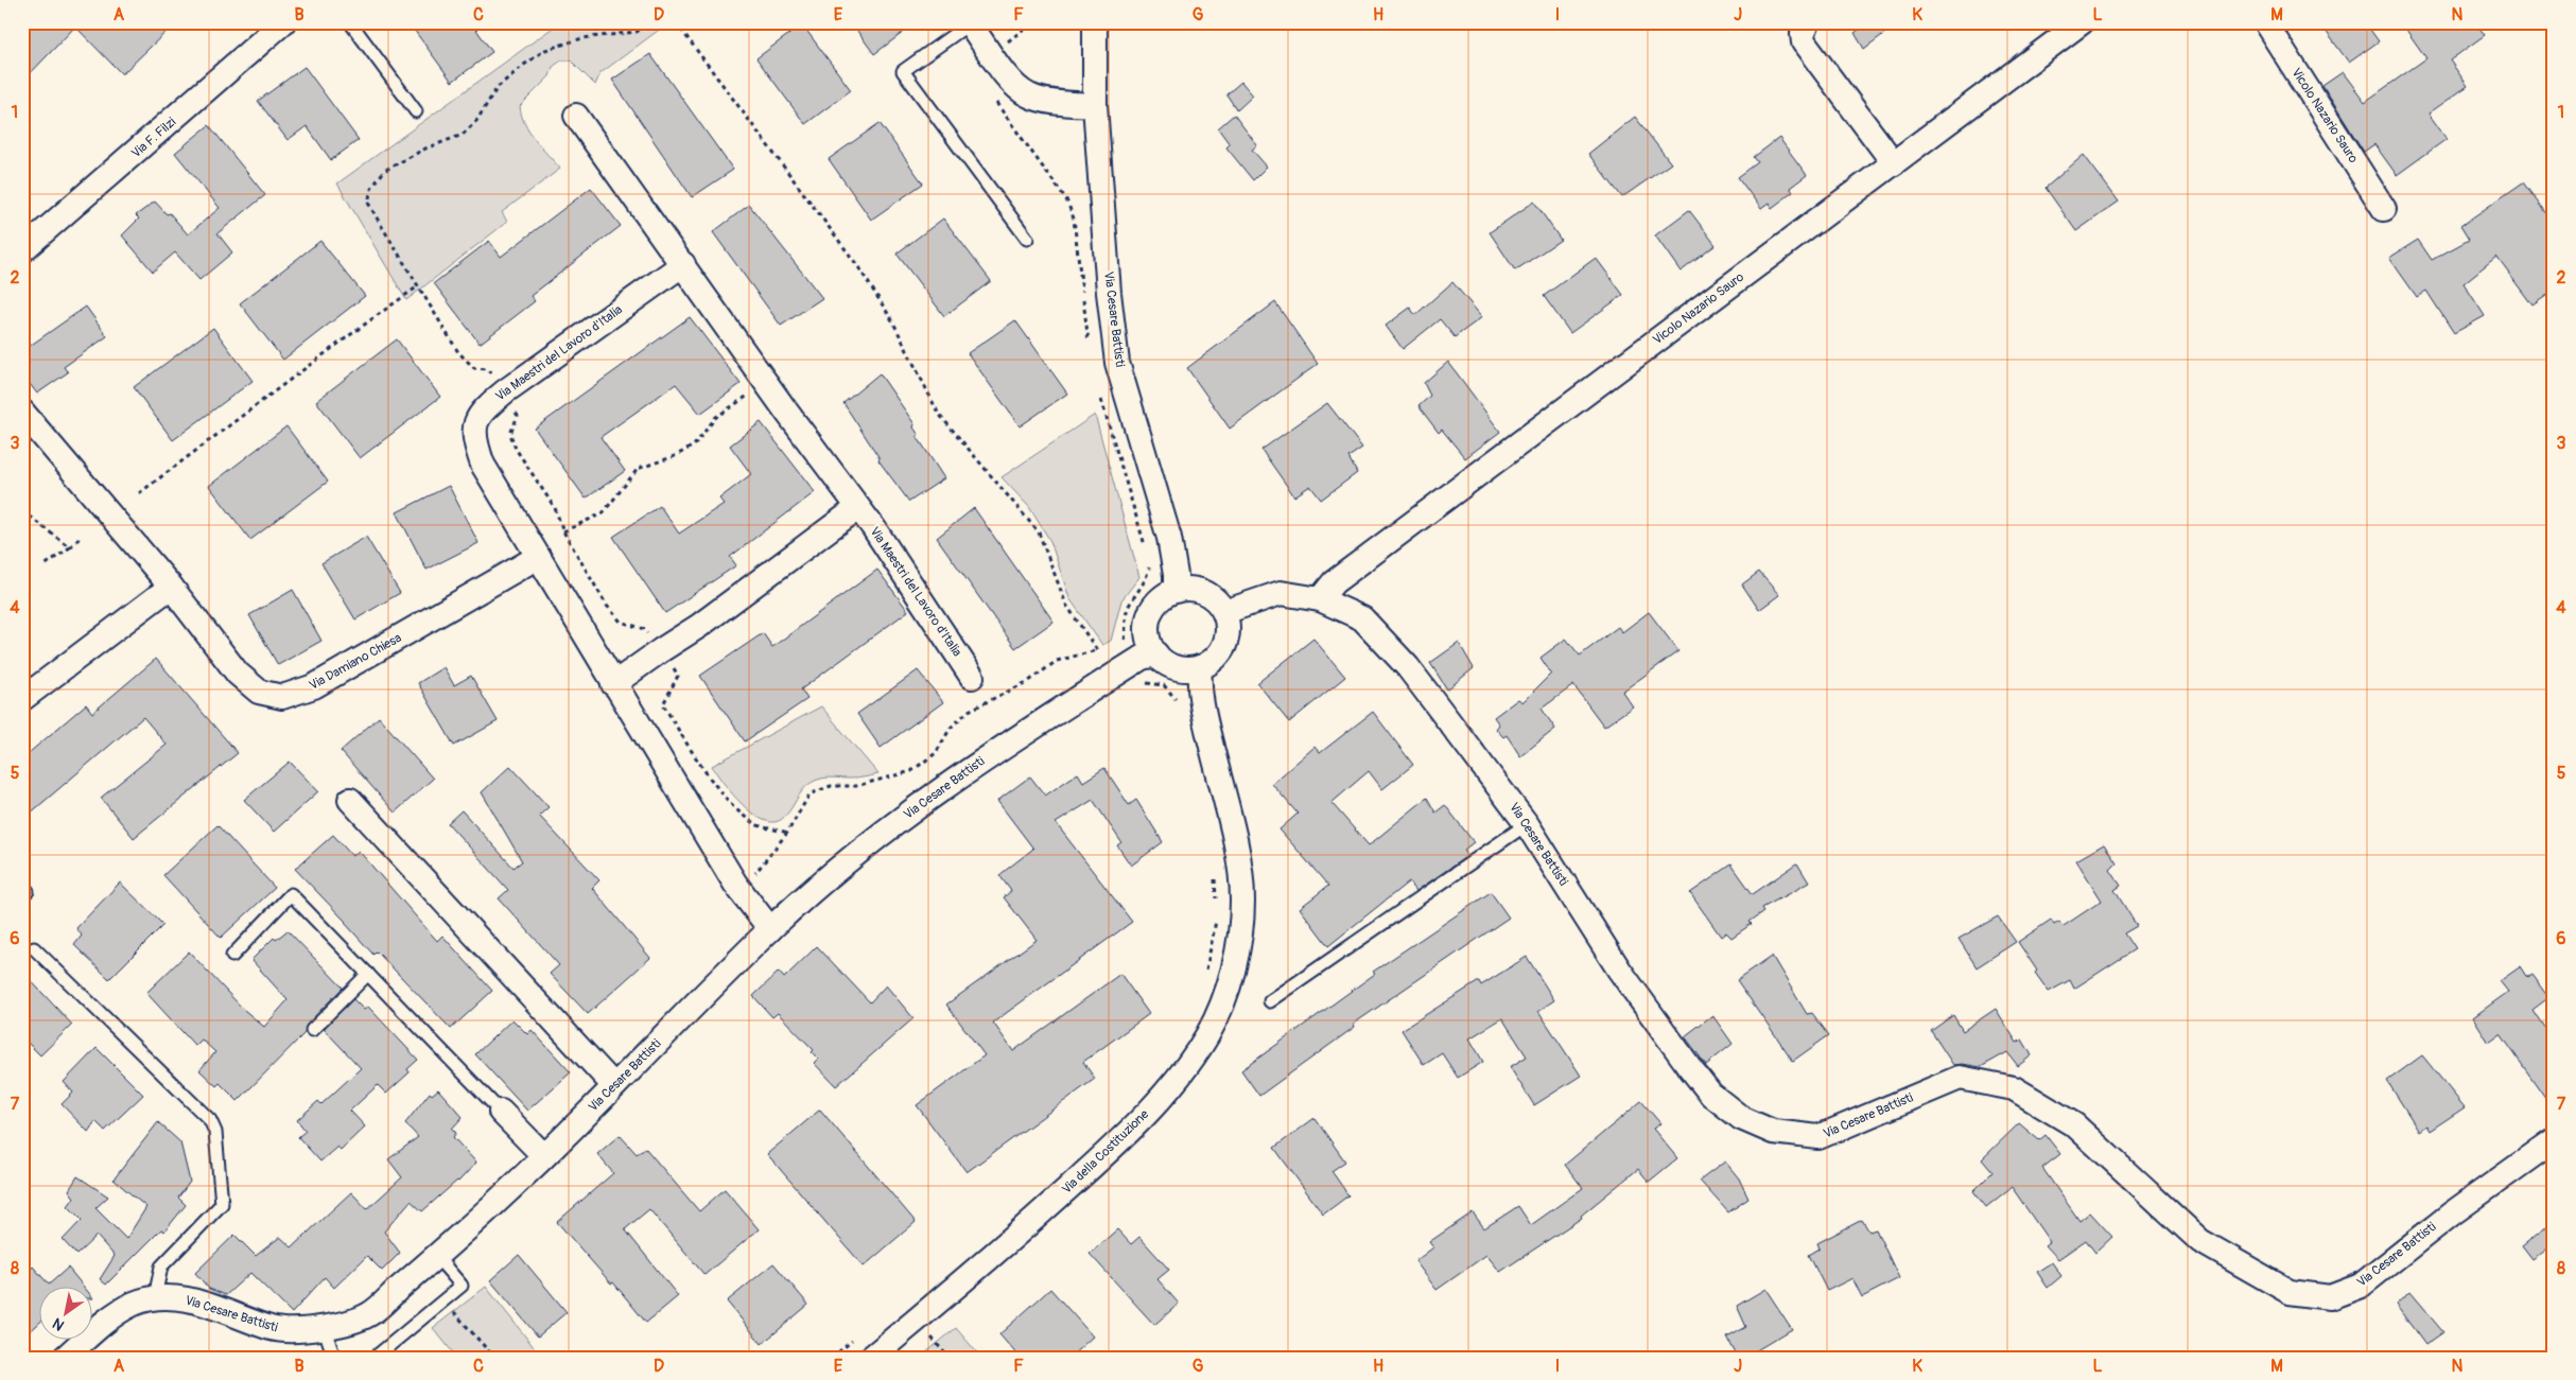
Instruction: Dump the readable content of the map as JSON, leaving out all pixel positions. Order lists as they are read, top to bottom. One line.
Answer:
{"streets":{"street":["Vicolo Nazario Sauro","Via F. Filzi","Via Cesare Battisti","Via Maestri del Lavoro d'Italia","Via Damiano Chiesa","Via della Costituzione"]},"crossings":[["Vicolo Nazario Sauro","Via Cesare Battisti"],["Via Cesare Battisti","Via della Costituzione"],["Via Maestri del Lavoro d'Italia","Via Damiano Chiesa"]],"north":"bottom left","grid":{"columns":["A","B","C","D","E","F","G","H","I","J","K","L","M","N"],"rows":["1","2","3","4","5","6","7","8"]}}
